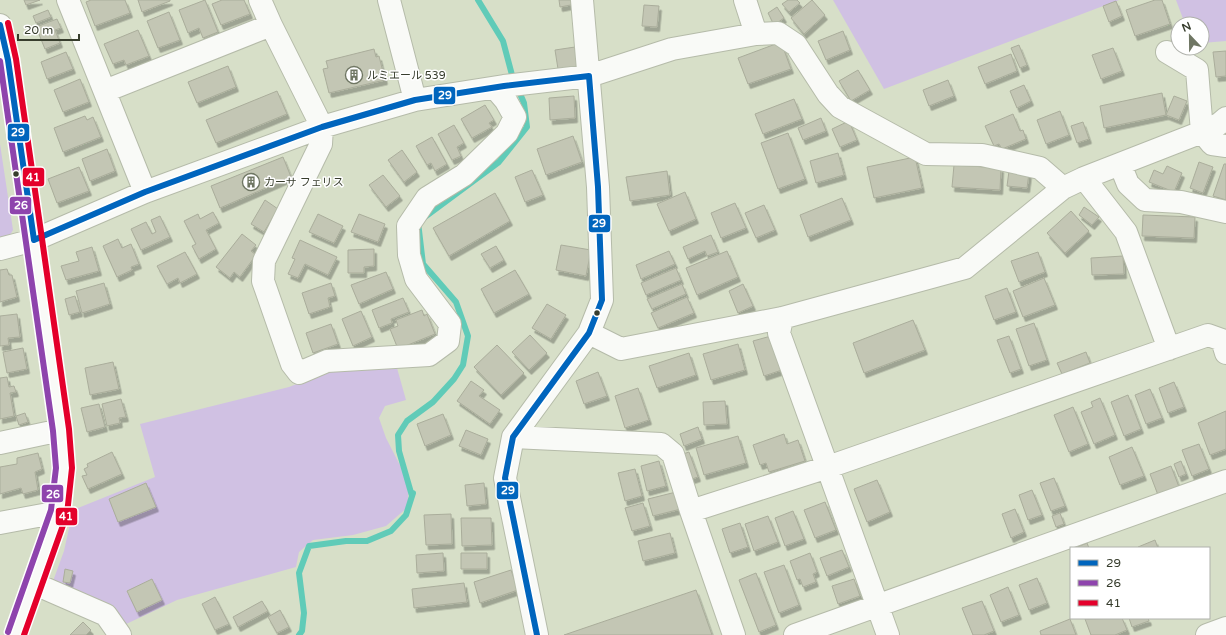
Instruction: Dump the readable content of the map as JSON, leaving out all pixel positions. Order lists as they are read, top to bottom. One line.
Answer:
{"places":{"building":["ルミエール 539","カーサ フェリス"]},"lines":["transit line 41","transit line 29","transit line 26"],"legend":["29","26","41"],"scale_bar":"20 m","north":"top"}
